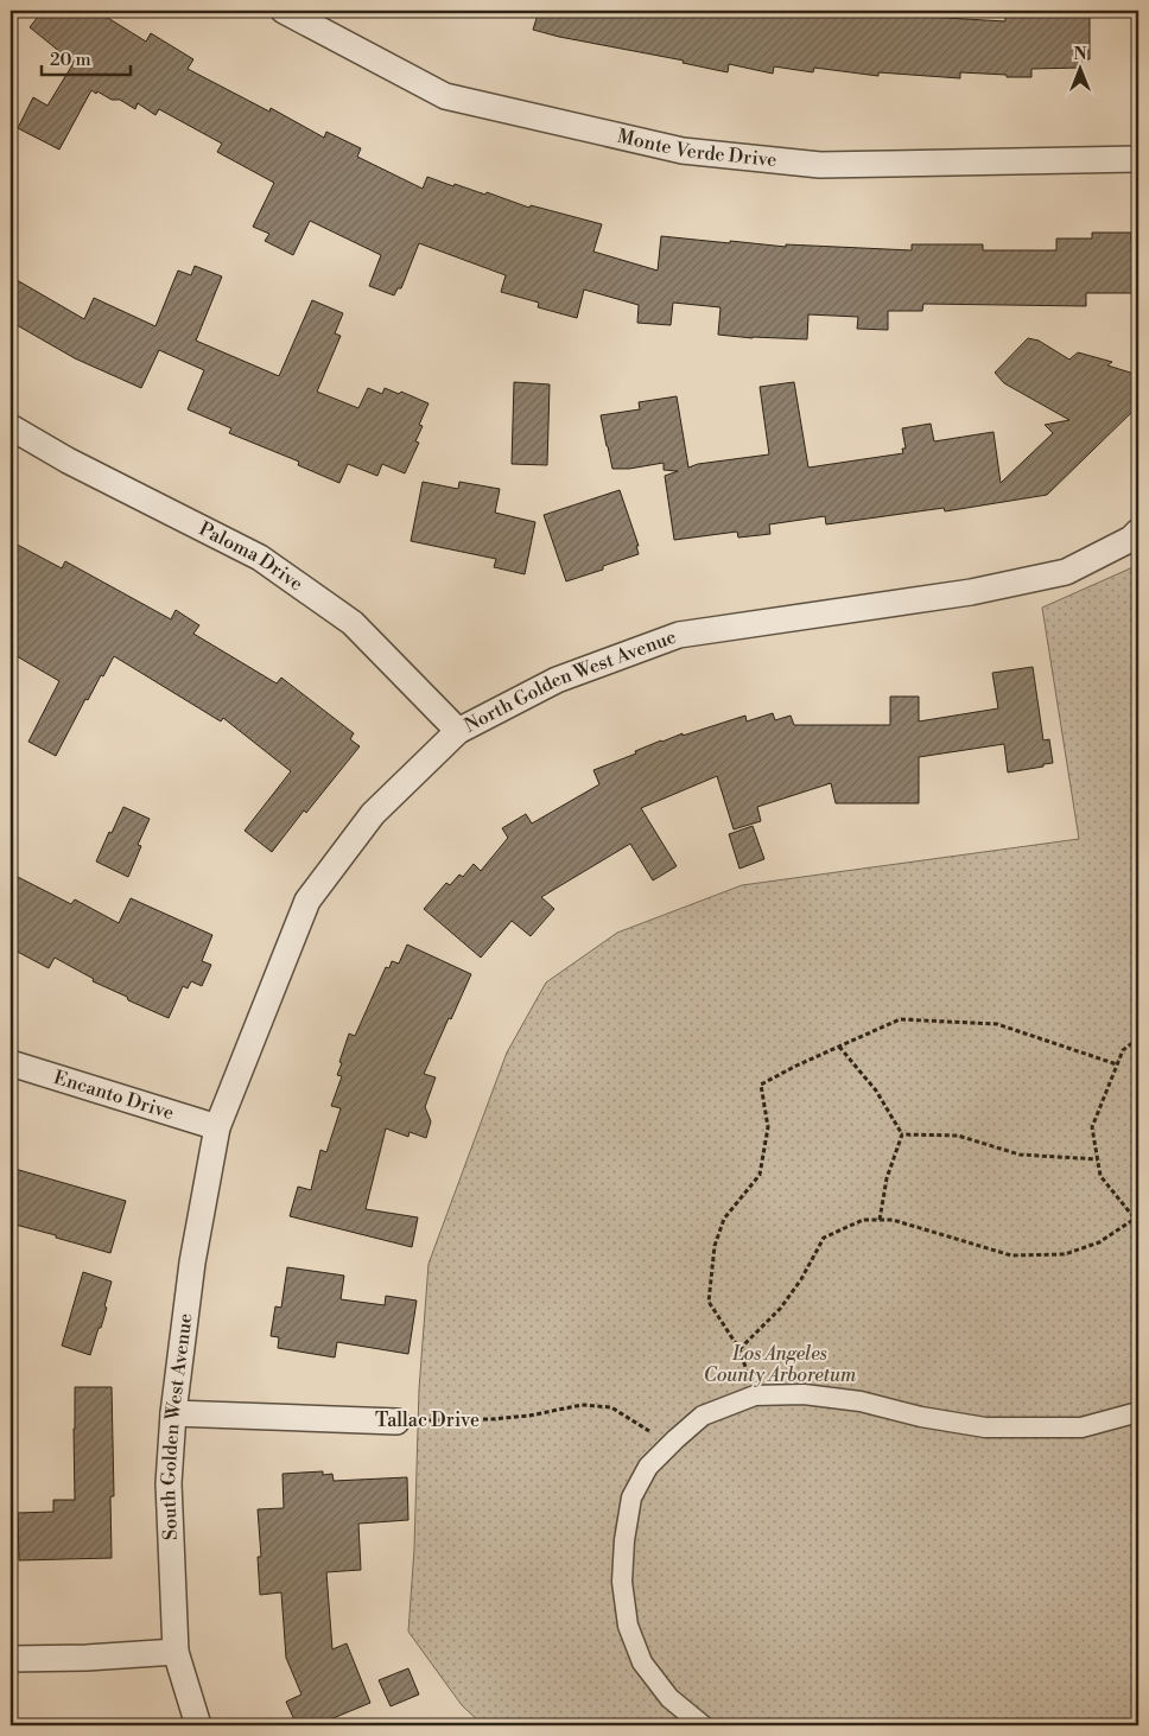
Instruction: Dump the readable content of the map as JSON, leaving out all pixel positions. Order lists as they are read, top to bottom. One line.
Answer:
{"streets":{"street":["Monte Verde Drive","Paloma Drive","North Golden West Avenue","Encanto Drive","Tallac Drive","South Golden West Avenue"]},"crossings":[["Paloma Drive","North Golden West Avenue"],["North Golden West Avenue","Encanto Drive"],["North Golden West Avenue","South Golden West Avenue"],["Encanto Drive","South Golden West Avenue"],["Tallac Drive","South Golden West Avenue"]],"parks":["Los Angeles County Arboretum"],"scale_bar":"20 m","north":"top"}
